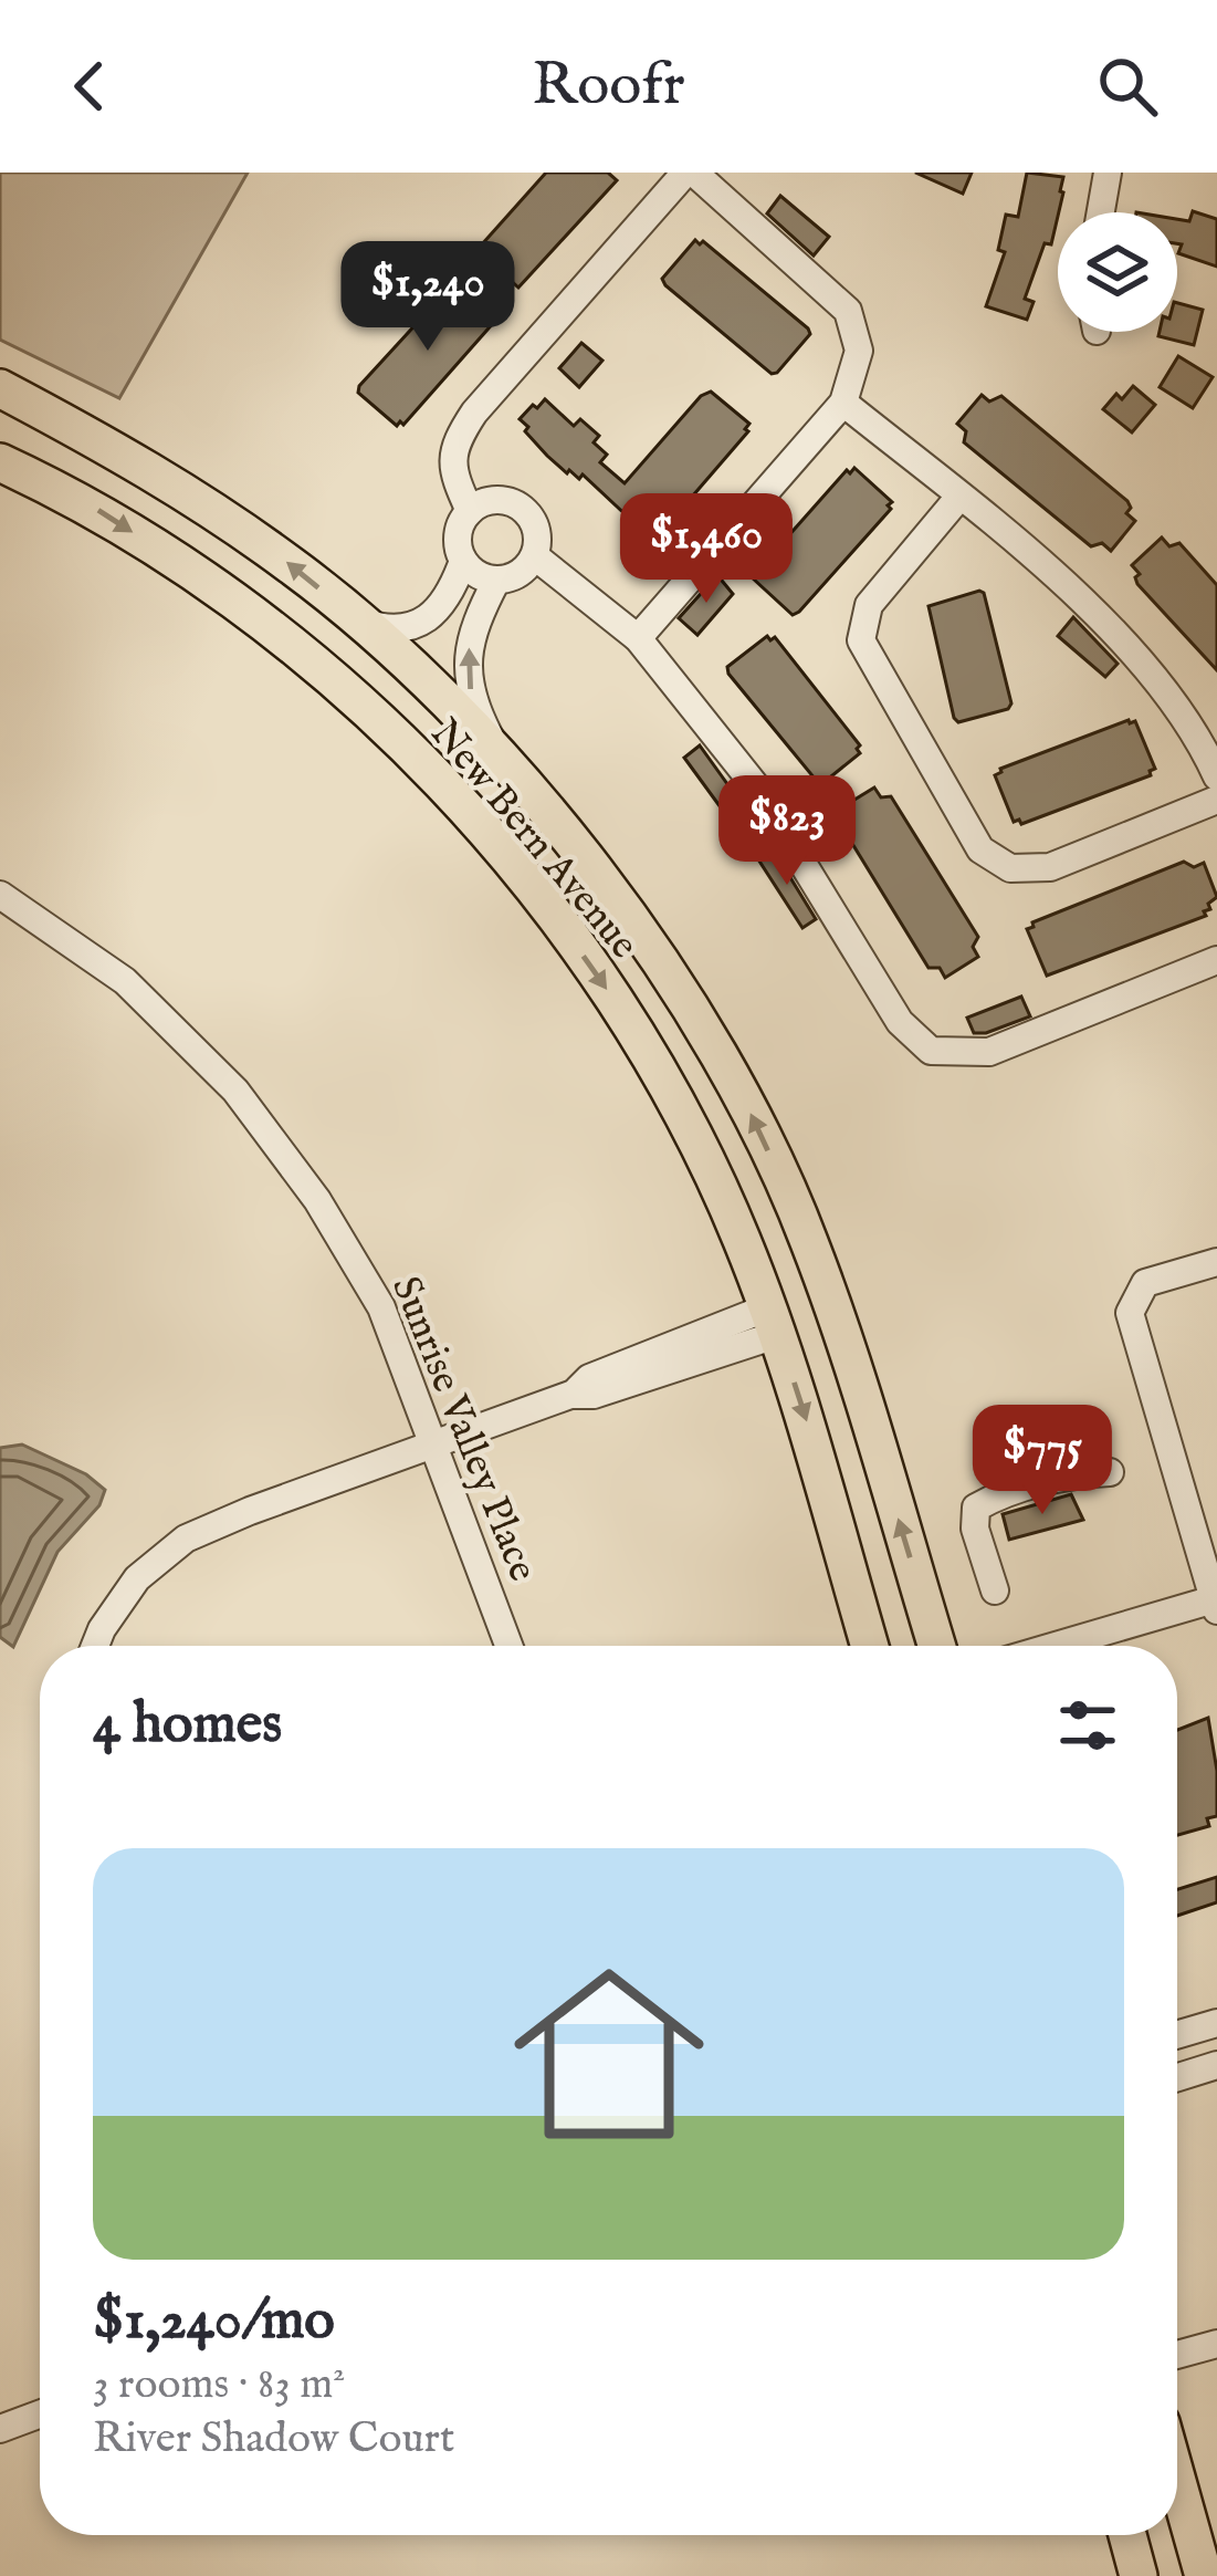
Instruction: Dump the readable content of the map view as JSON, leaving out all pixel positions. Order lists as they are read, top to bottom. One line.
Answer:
{"streets":{"main road":["New Bern Avenue"],"street":["Sunrise Valley Place"]},"page":{"header":"Roofr","price":["$1,240","$1,460","$823","$775"],"heading":"4 homes","list":[{"name":"$1,240/mo","note":"3 rooms · 83 m² · River Shadow Court"}]}}
